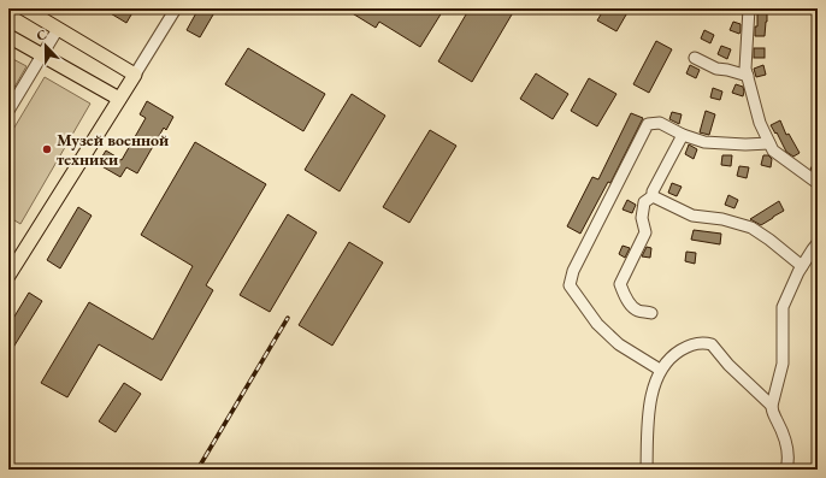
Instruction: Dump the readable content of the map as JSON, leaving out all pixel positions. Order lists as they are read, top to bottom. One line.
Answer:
{"places":["Музей военной техники"],"north":"top"}
